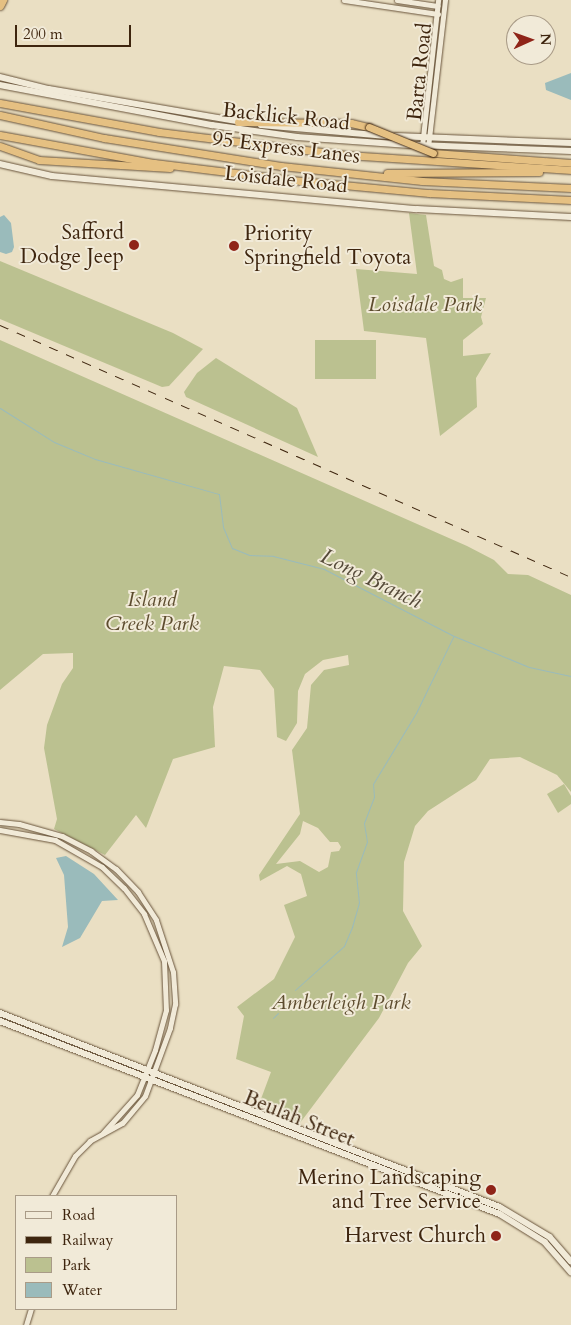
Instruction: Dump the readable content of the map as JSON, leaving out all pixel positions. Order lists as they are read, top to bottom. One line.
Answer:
{"streets":{"highway":["95 Express Lanes"],"main road":["Backlick Road","Loisdale Road","Beulah Street"],"street":["Barta Road"]},"crossings":[["Barta Road","Backlick Road"]],"water":["Long Branch"],"parks":["Loisdale Park","Island Creek Park","Amberleigh Park"],"places":["Safford Dodge Jeep","Priority Springfield Toyota","Merino Landscaping and Tree Service","Harvest Church"],"legend":["Road","Railway","Park","Water"],"scale_bar":"200 m","north":"right"}
